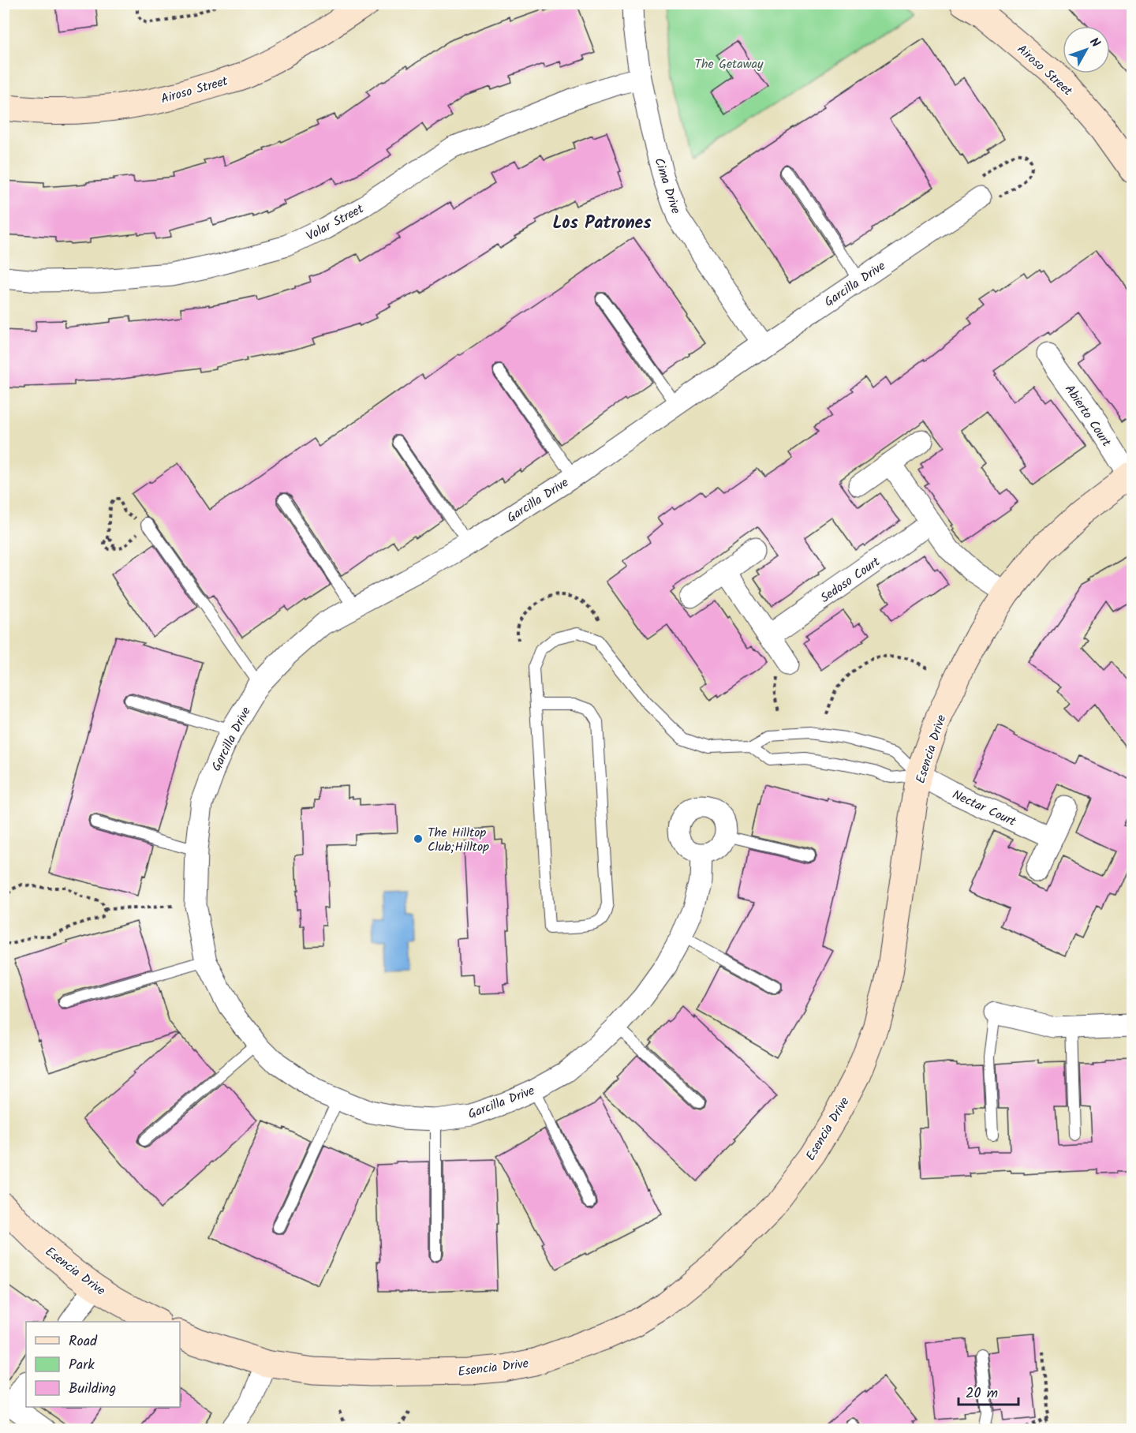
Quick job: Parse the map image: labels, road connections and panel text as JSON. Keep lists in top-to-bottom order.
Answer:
{
  "streets": {
    "street": [
      "Airoso Street",
      "Cima Drive",
      "Volar Street",
      "Garcilla Drive",
      "Abierto Court",
      "Sedoso Court",
      "Esencia Drive",
      "Nectar Court"
    ]
  },
  "crossings": [
    ["Cima Drive", "Volar Street"],
    ["Cima Drive", "Garcilla Drive"],
    ["Abierto Court", "Esencia Drive"],
    ["Esencia Drive", "Nectar Court"]
  ],
  "districts": ["Los Patrones"],
  "parks": ["The Getaway"],
  "places": ["The Hilltop Club;Hilltop"],
  "legend": ["Road", "Park", "Building"],
  "scale_bar": "20 m",
  "north": "top right"
}
